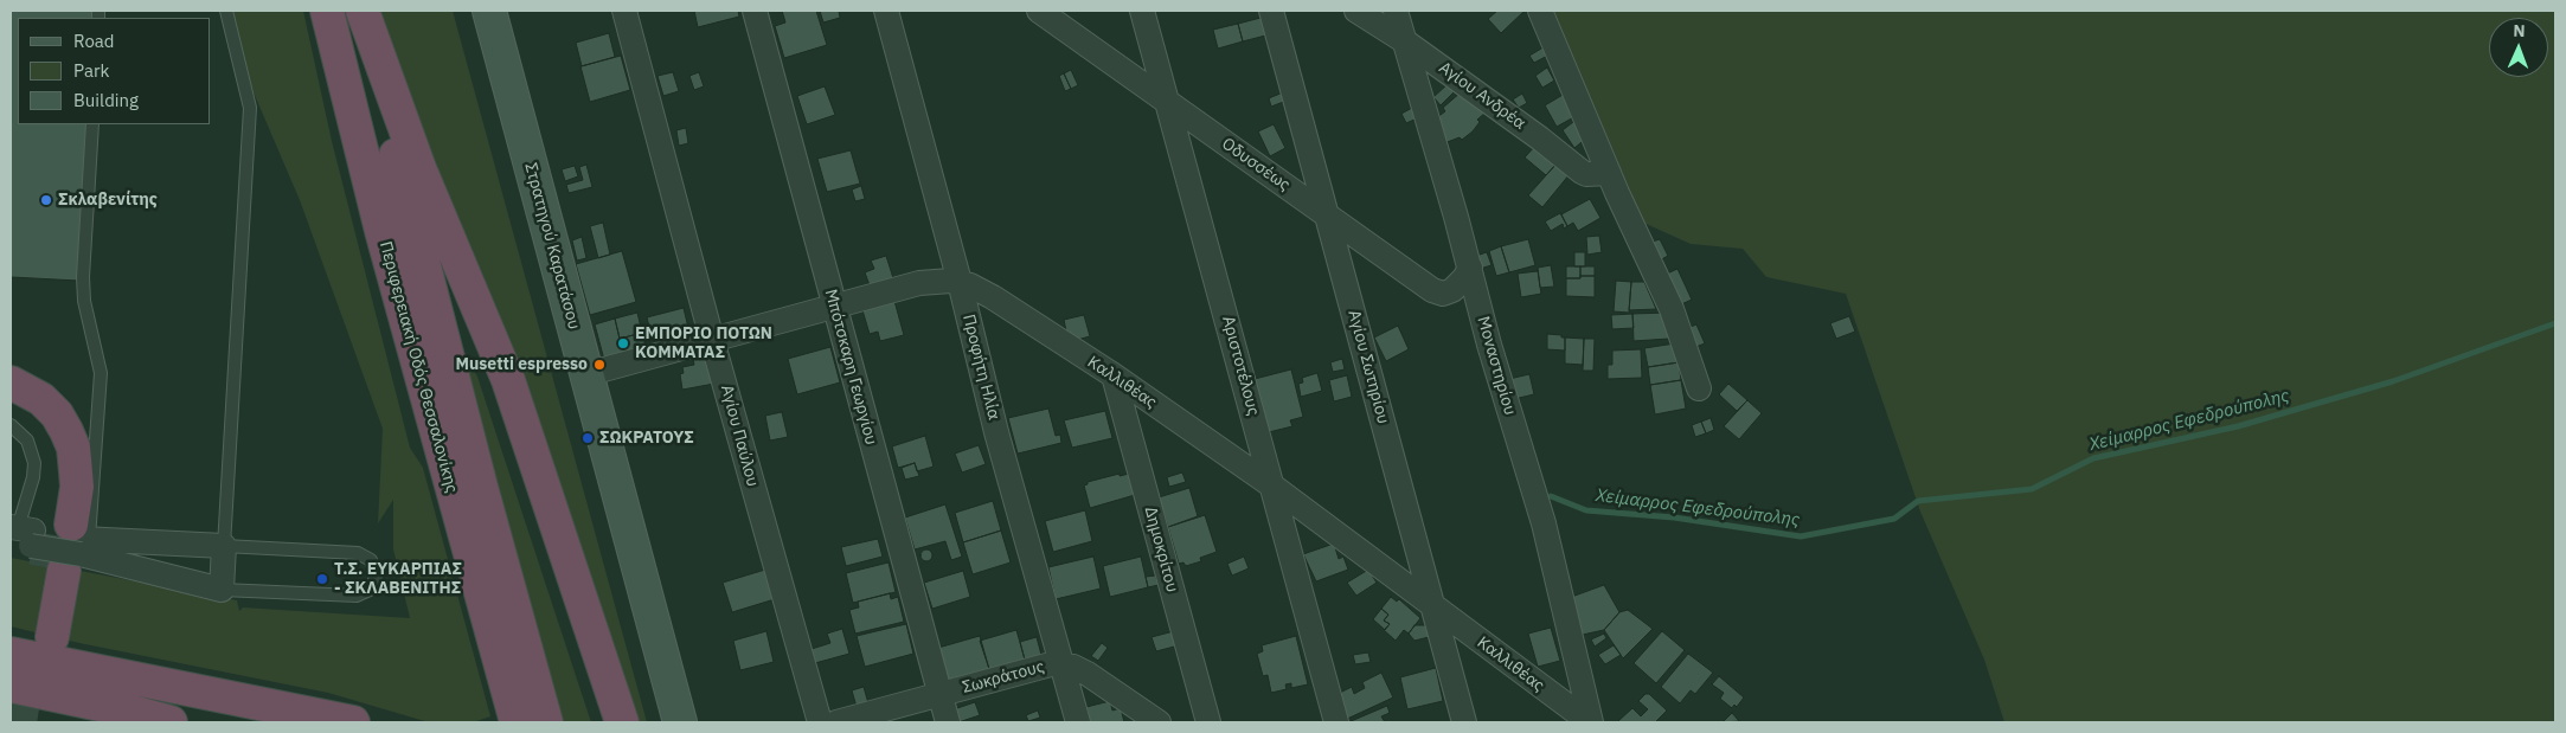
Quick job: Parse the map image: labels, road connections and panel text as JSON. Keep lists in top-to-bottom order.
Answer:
{
  "streets": {
    "highway": ["Περιφερειακή Οδός Θεσσαλονίκης"],
    "street": [
      "Αγίου Ανδρέα",
      "Οδυσσέως",
      "Στρατηγού Καρατάσου",
      "Αριστοτέλους",
      "Μοναστηρίου",
      "Μπότσκαρη Γεωργίου",
      "Προφήτη Ηλία",
      "Αγίου Σωτηρίου",
      "Καλλιθέας",
      "Αγίου Παύλου",
      "Δημοκρίτου",
      "Σωκράτους"
    ]
  },
  "crossings": [
    ["Αγίου Ανδρέα", "Μοναστηρίου"],
    ["Οδυσσέως", "Αριστοτέλους"],
    ["Οδυσσέως", "Μοναστηρίου"],
    ["Οδυσσέως", "Αγίου Σωτηρίου"],
    ["Στρατηγού Καρατάσου", "Καλλιθέας"],
    ["Αριστοτέλους", "Καλλιθέας"],
    ["Μοναστηρίου", "Καλλιθέας"],
    ["Μπότσκαρη Γεωργίου", "Καλλιθέας"],
    ["Μπότσκαρη Γεωργίου", "Σωκράτους"],
    ["Προφήτη Ηλία", "Καλλιθέας"],
    ["Προφήτη Ηλία", "Σωκράτους"],
    ["Αγίου Σωτηρίου", "Καλλιθέας"],
    ["Καλλιθέας", "Αγίου Παύλου"],
    ["Καλλιθέας", "Δημοκρίτου"]
  ],
  "water": ["Χείμαρρος Εφεδρούπολης"],
  "places": [
    "Σκλαβενίτης",
    "ΕΜΠΟΡΙΟ ΠΟΤΩΝ ΚΟΜΜΑΤΑΣ",
    "Musetti espresso",
    "ΣΩΚΡΑΤΟΥΣ",
    "Τ.Σ. ΕΥΚΑΡΠΙΑΣ - ΣΚΛΑΒΕΝΙΤΗΣ"
  ],
  "legend": ["Road", "Park", "Building"],
  "north": "top"
}
